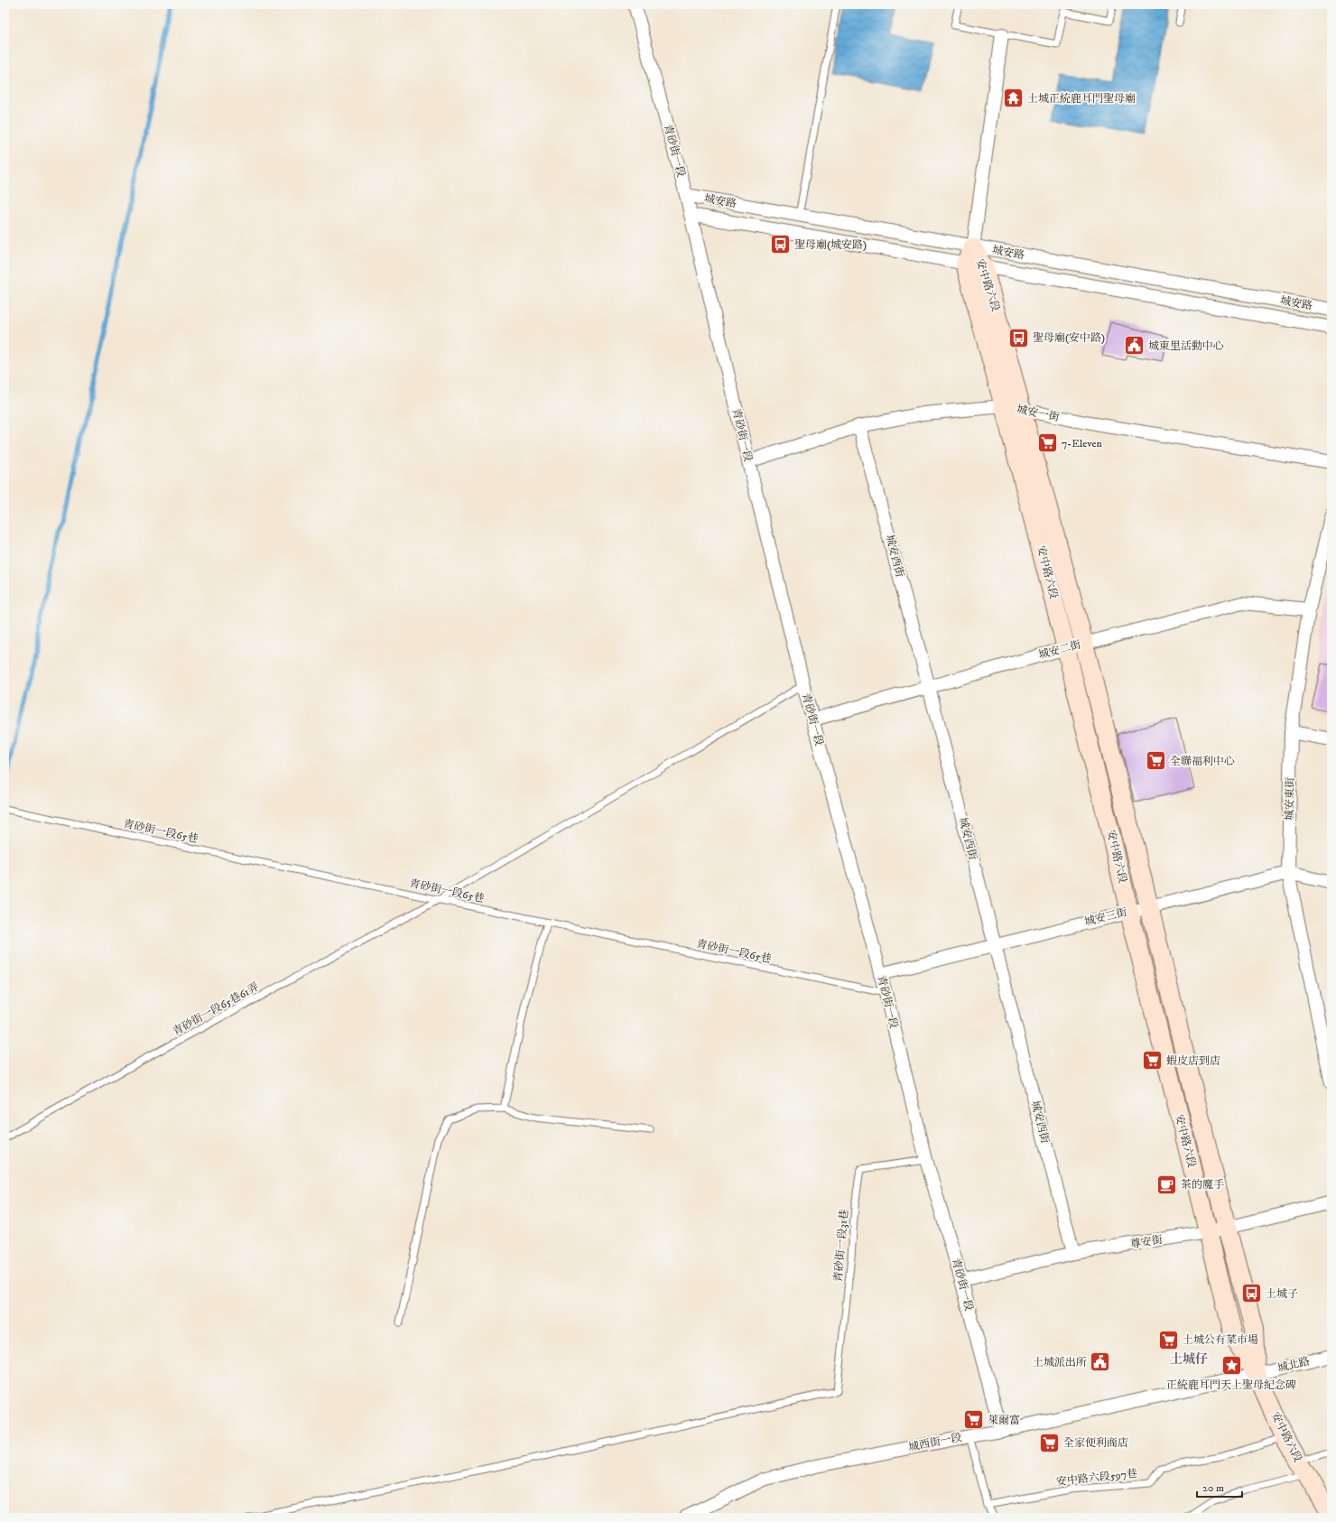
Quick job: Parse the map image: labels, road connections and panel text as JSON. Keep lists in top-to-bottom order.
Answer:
{
  "streets": {
    "street": [
      "青砂街一段",
      "城安路",
      "安中路六段",
      "城安一街",
      "城安西街",
      "城安二街",
      "城安東街",
      "城安三街",
      "尊安街",
      "城北路",
      "城西街一段"
    ],
    "lane": [
      "青砂街一段65巷",
      "青砂街一段65巷61弄",
      "青砂街一段31巷",
      "安中路六段597巷"
    ]
  },
  "crossings": [
    ["青砂街一段", "城安路"],
    ["青砂街一段", "城安一街"],
    ["青砂街一段", "城安二街"],
    ["青砂街一段", "青砂街一段65巷"],
    ["青砂街一段", "城安三街"],
    ["青砂街一段", "青砂街一段65巷61弄"],
    ["青砂街一段", "尊安街"],
    ["青砂街一段", "青砂街一段31巷"],
    ["青砂街一段", "城西街一段"],
    ["城安路", "安中路六段"],
    ["安中路六段", "城安一街"],
    ["安中路六段", "城安二街"],
    ["安中路六段", "城安三街"],
    ["安中路六段", "尊安街"],
    ["安中路六段", "城北路"],
    ["安中路六段", "城西街一段"],
    ["安中路六段", "安中路六段597巷"],
    ["城安一街", "城安西街"],
    ["城安西街", "城安二街"],
    ["城安西街", "城安三街"],
    ["城安西街", "尊安街"],
    ["城安二街", "城安東街"],
    ["城安東街", "城安三街"],
    ["青砂街一段65巷", "青砂街一段65巷61弄"],
    ["城北路", "城西街一段"]
  ],
  "districts": ["土城仔"],
  "places": {
    "temple": ["土城正統鹿耳門聖母廟"],
    "bus stop": ["聖母廟(城安路)", "聖母廟(安中路)", "土城子"],
    "public building": ["城東里活動中心", "土城派出所"],
    "supermarket": [
      "7-Eleven",
      "全聯福利中心",
      "蝦皮店到店",
      "土城公有菜市場",
      "萊爾富",
      "全家便利商店"
    ],
    "cafe": ["茶的魔手"],
    "place": ["正統鹿耳門天上聖母紀念碑"]
  },
  "scale_bar": "20 m"
}
